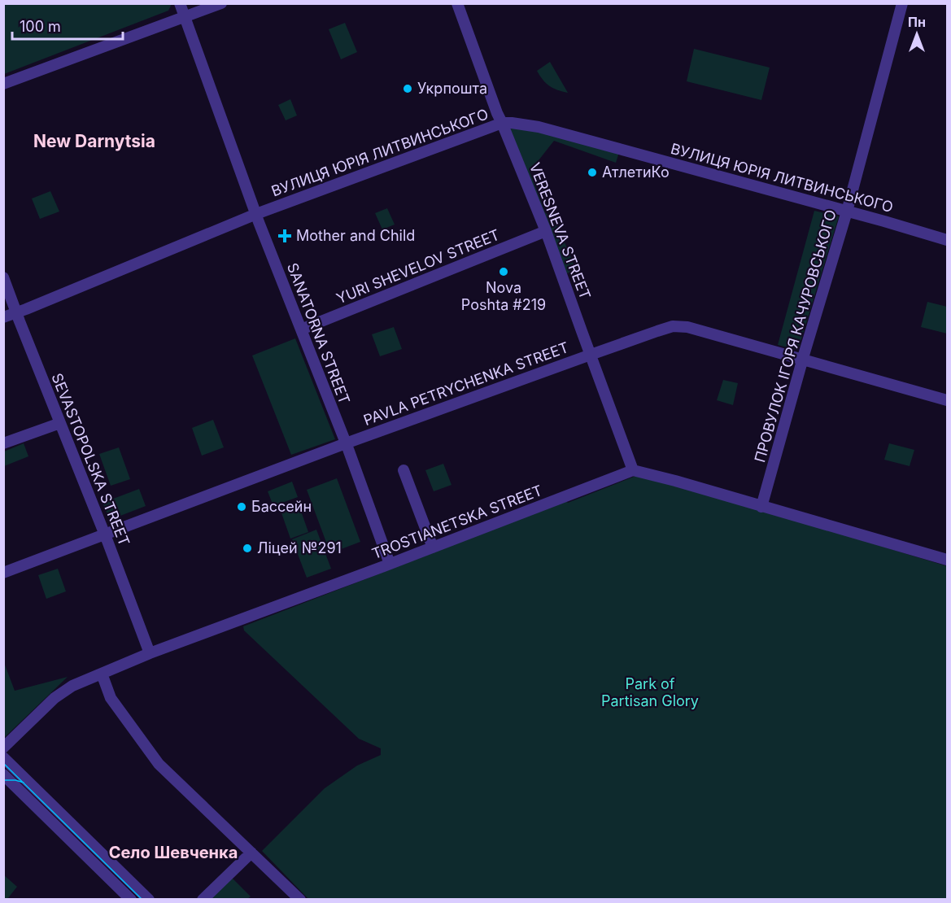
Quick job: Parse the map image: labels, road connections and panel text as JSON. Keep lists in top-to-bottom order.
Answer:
{
  "streets": {
    "street": [
      "ВУЛИЦЯ ЮРІЯ ЛИТВИНСЬКОГО",
      "VERESNEVA STREET",
      "YURI SHEVELOV STREET",
      "SANATORNA STREET",
      "ПРОВУЛОК ІГОРЯ КАЧУРОВСЬКОГО",
      "PAVLA PETRYCHENKA STREET",
      "SEVASTOPOLSKA STREET",
      "TROSTIANETSKA STREET"
    ]
  },
  "crossings": [
    ["ВУЛИЦЯ ЮРІЯ ЛИТВИНСЬКОГО", "VERESNEVA STREET"],
    ["ВУЛИЦЯ ЮРІЯ ЛИТВИНСЬКОГО", "SANATORNA STREET"],
    ["ВУЛИЦЯ ЮРІЯ ЛИТВИНСЬКОГО", "ПРОВУЛОК ІГОРЯ КАЧУРОВСЬКОГО"],
    ["ВУЛИЦЯ ЮРІЯ ЛИТВИНСЬКОГО", "SEVASTOPOLSKA STREET"],
    ["VERESNEVA STREET", "YURI SHEVELOV STREET"],
    ["VERESNEVA STREET", "PAVLA PETRYCHENKA STREET"],
    ["VERESNEVA STREET", "TROSTIANETSKA STREET"],
    ["YURI SHEVELOV STREET", "SANATORNA STREET"],
    ["SANATORNA STREET", "PAVLA PETRYCHENKA STREET"],
    ["SANATORNA STREET", "TROSTIANETSKA STREET"],
    ["ПРОВУЛОК ІГОРЯ КАЧУРОВСЬКОГО", "PAVLA PETRYCHENKA STREET"],
    ["PAVLA PETRYCHENKA STREET", "SEVASTOPOLSKA STREET"],
    ["SEVASTOPOLSKA STREET", "TROSTIANETSKA STREET"]
  ],
  "districts": ["New Darnytsia", "Село Шевченка"],
  "parks": ["Park of Partisan Glory"],
  "places": {
    "other": [
      "Укрпошта",
      "АтлетиКо",
      "Nova Poshta #219",
      "Бассейн",
      "Ліцей №291"
    ],
    "health": ["Mother and Child"]
  },
  "scale_bar": "100 m",
  "north": "top"
}
